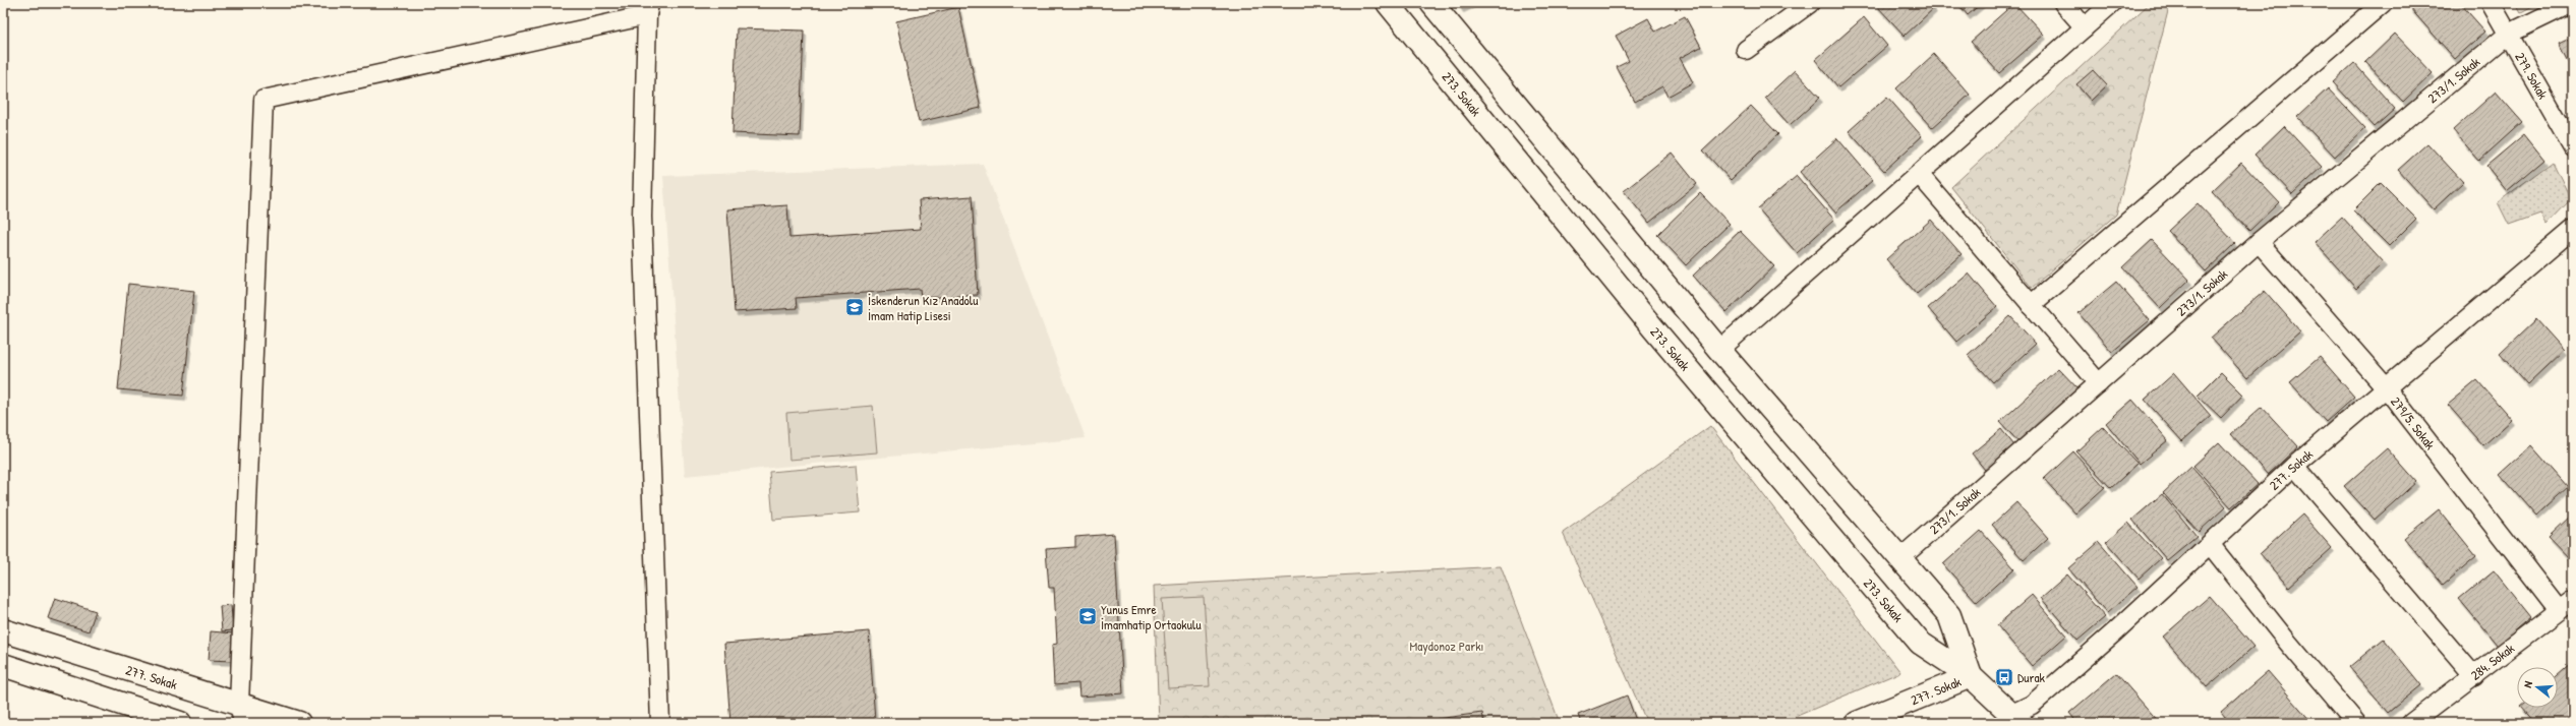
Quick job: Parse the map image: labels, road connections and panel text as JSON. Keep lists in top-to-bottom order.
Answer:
{
  "streets": {
    "street": [
      "279. Sokak",
      "273/1. Sokak",
      "273. Sokak",
      "279/5. Sokak",
      "277. Sokak",
      "284. Sokak"
    ]
  },
  "crossings": [
    ["279. Sokak", "273/1. Sokak"],
    ["273/1. Sokak", "273. Sokak"],
    ["273/1. Sokak", "279/5. Sokak"],
    ["273. Sokak", "277. Sokak"],
    ["279/5. Sokak", "277. Sokak"],
    ["279/5. Sokak", "284. Sokak"]
  ],
  "parks": ["Maydonoz Parkı"],
  "places": {
    "school or university": ["İskenderun Kız Anadolu İmam Hatip Lisesi", "Yunus Emre İmamhatip Ortaokulu"],
    "bus stop": ["Durak"]
  },
  "north": "left"
}
